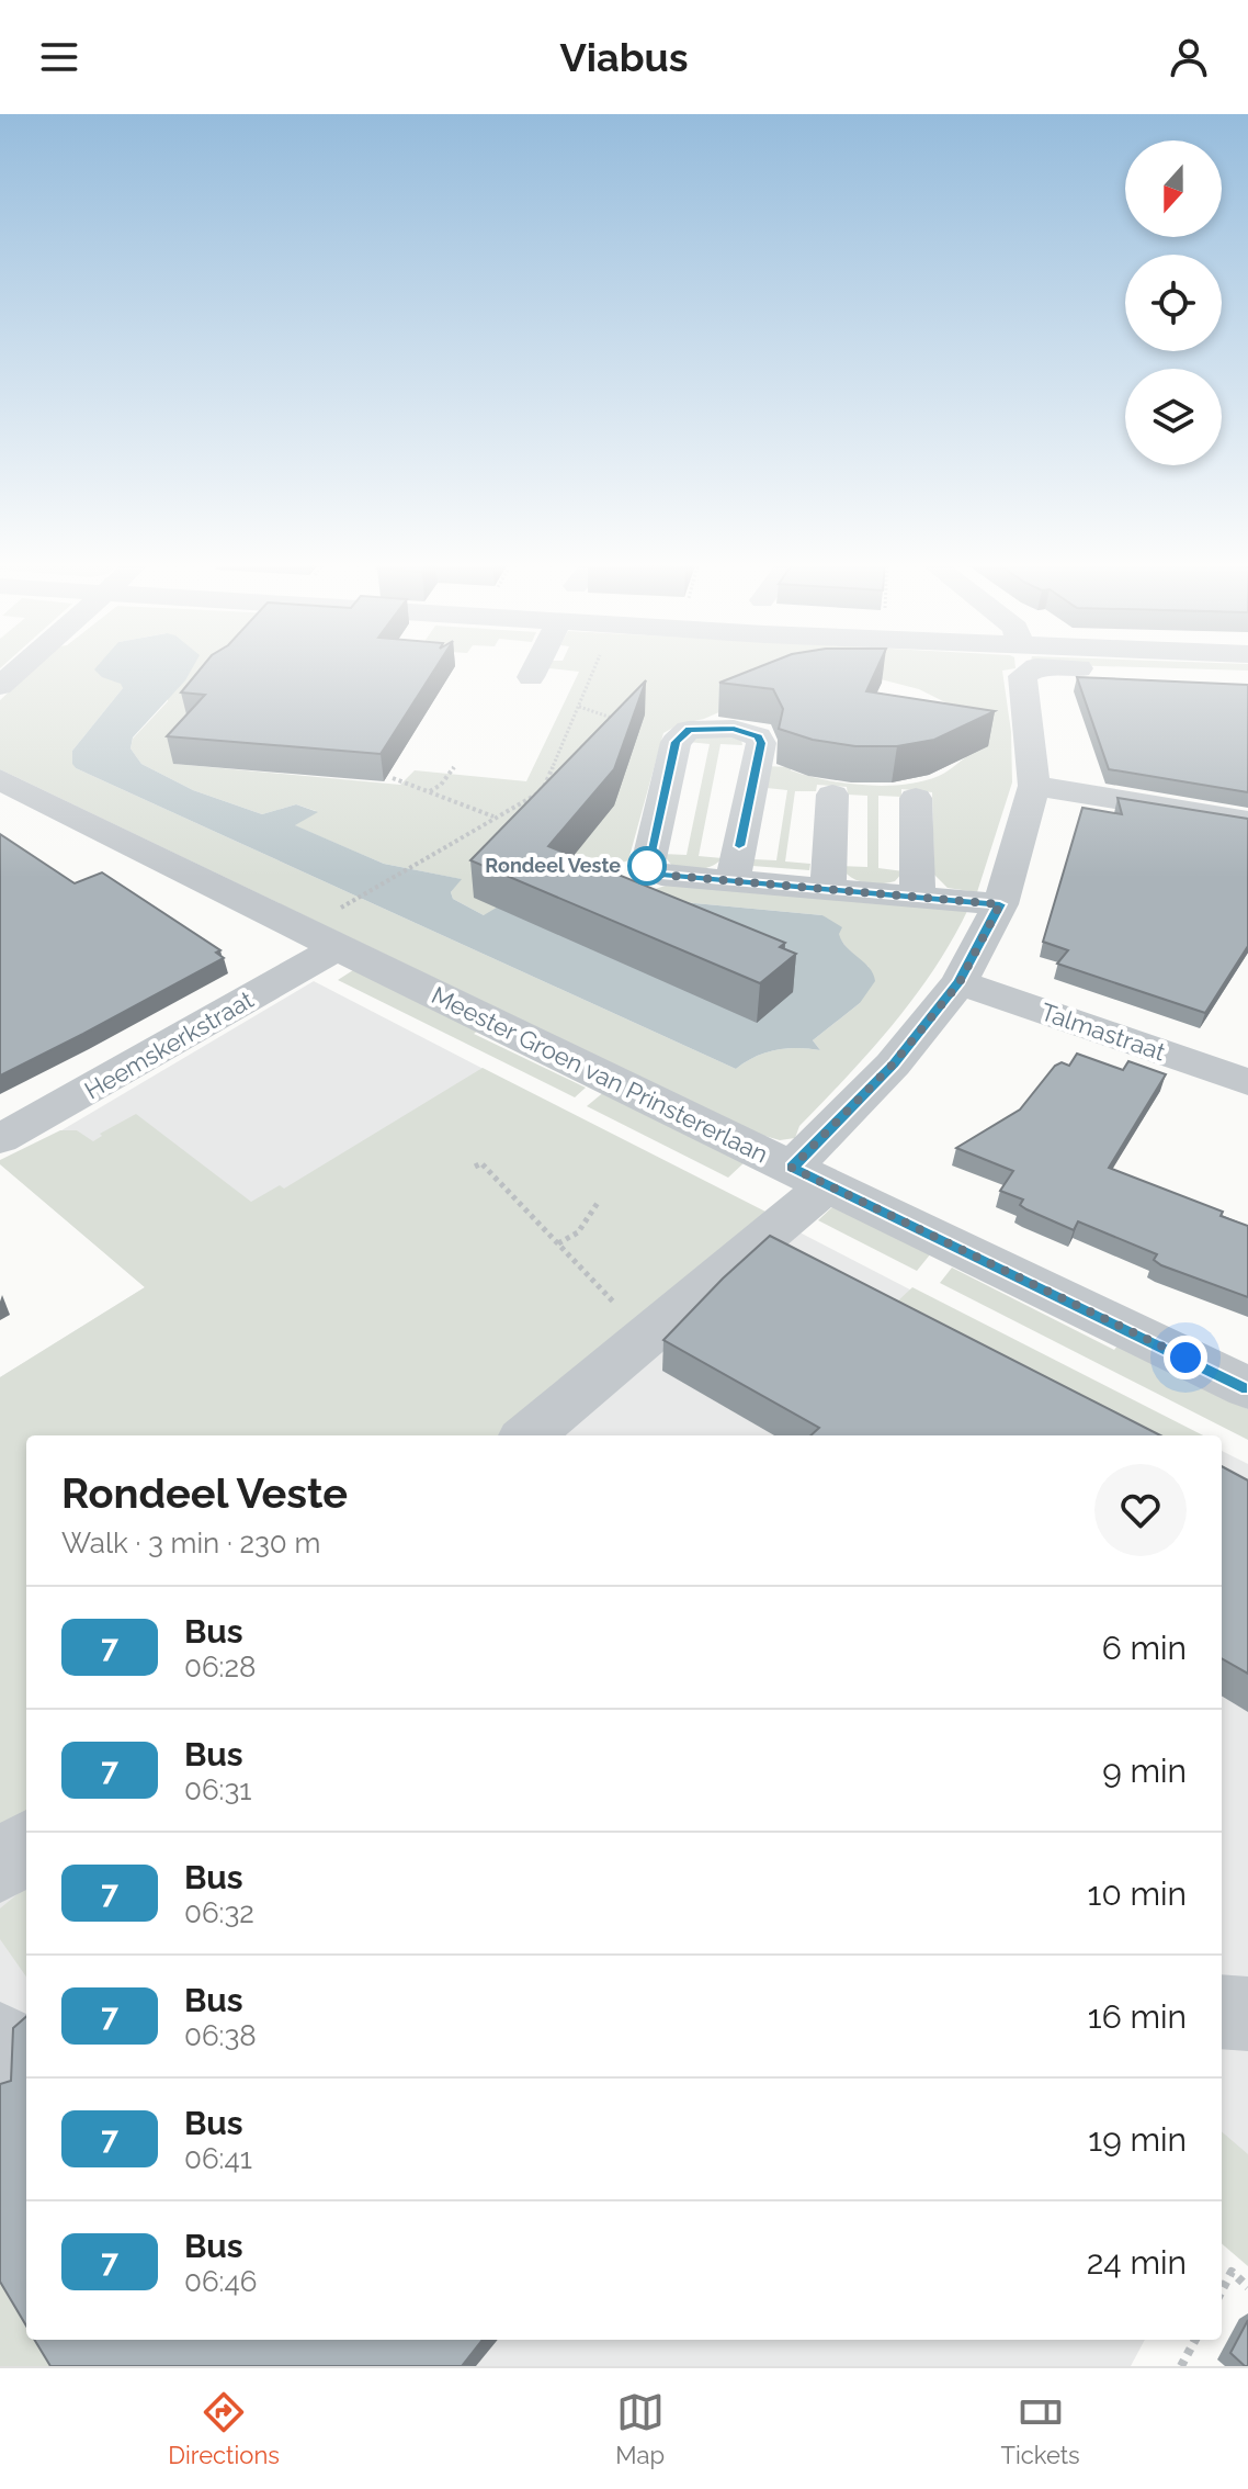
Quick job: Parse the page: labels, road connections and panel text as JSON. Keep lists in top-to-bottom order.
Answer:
{
  "streets": {
    "street": ["Talmastraat", "Heemskerkstraat", "Meester Groen van Prinstererlaan"]
  },
  "crossings": [
    ["Heemskerkstraat", "Meester Groen van Prinstererlaan"]
  ],
  "places": ["Rondeel Veste"],
  "lines": ["bus line 7"],
  "north": "bottom",
  "page": {
    "header": "Viabus",
    "heading": ["Rondeel Veste", "Walk · 3 min · 230 m"],
    "list": [
      {
        "mark": "7",
        "name": "Bus",
        "note": "06:28",
        "value": "6 min"
      },
      {
        "mark": "7",
        "name": "Bus",
        "note": "06:31",
        "value": "9 min"
      },
      {
        "mark": "7",
        "name": "Bus",
        "note": "06:32",
        "value": "10 min"
      },
      {
        "mark": "7",
        "name": "Bus",
        "note": "06:38",
        "value": "16 min"
      },
      {
        "mark": "7",
        "name": "Bus",
        "note": "06:41",
        "value": "19 min"
      },
      {
        "mark": "7",
        "name": "Bus",
        "note": "06:46",
        "value": "24 min"
      }
    ],
    "tabs": ["Directions", "Map", "Tickets"]
  }
}
